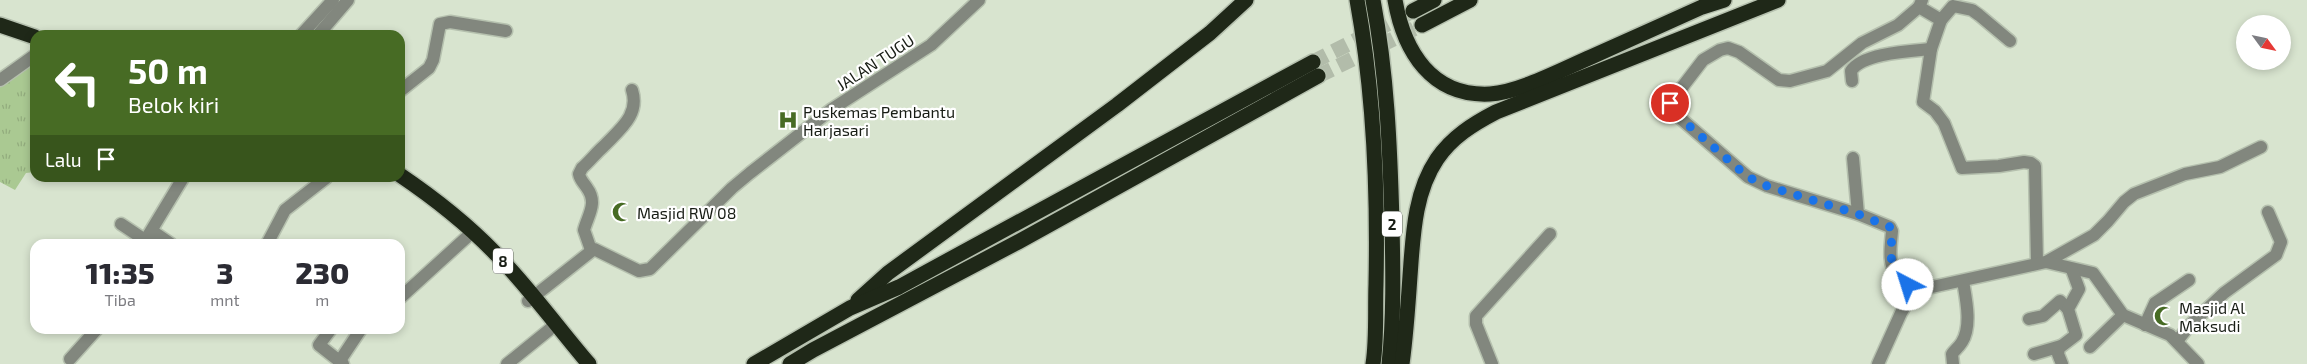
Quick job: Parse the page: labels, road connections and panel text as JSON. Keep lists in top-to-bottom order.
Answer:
{
  "streets": {
    "highway": ["2", "8"],
    "street": ["JALAN TUGU"]
  },
  "places": {
    "hospital": ["Puskemas Pembantu Harjasari"],
    "mosque": ["Masjid RW 08", "Masjid Al Maksudi"]
  },
  "north": "bottom right",
  "page": {
    "turn": ["50 m", "Belok kiri"],
    "then": "Lalu",
    "eta": [
      "11:35",
      "Tiba",
      "3",
      "mnt",
      "230",
      "m"
    ]
  }
}
